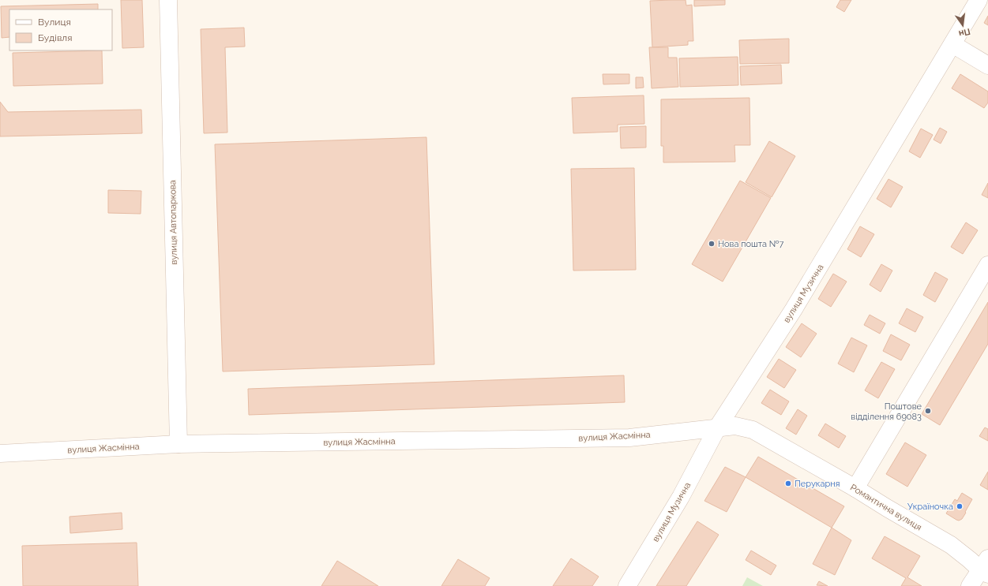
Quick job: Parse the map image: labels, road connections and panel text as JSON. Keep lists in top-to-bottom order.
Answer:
{
  "streets": {
    "street": [
      "вулиця Автопаркова",
      "вулиця Музична",
      "вулиця Жасмінна",
      "Романтична вулиця"
    ]
  },
  "crossings": [
    ["вулиця Автопаркова", "вулиця Жасмінна"],
    ["вулиця Музична", "вулиця Жасмінна"],
    ["вулиця Музична", "Романтична вулиця"],
    ["вулиця Жасмінна", "Романтична вулиця"]
  ],
  "places": [
    "Нова пошта №7",
    "Поштове відділення 69083",
    "Перукарня",
    "Україночка"
  ],
  "legend": ["Вулиця", "Будівля"],
  "north": "bottom"
}
